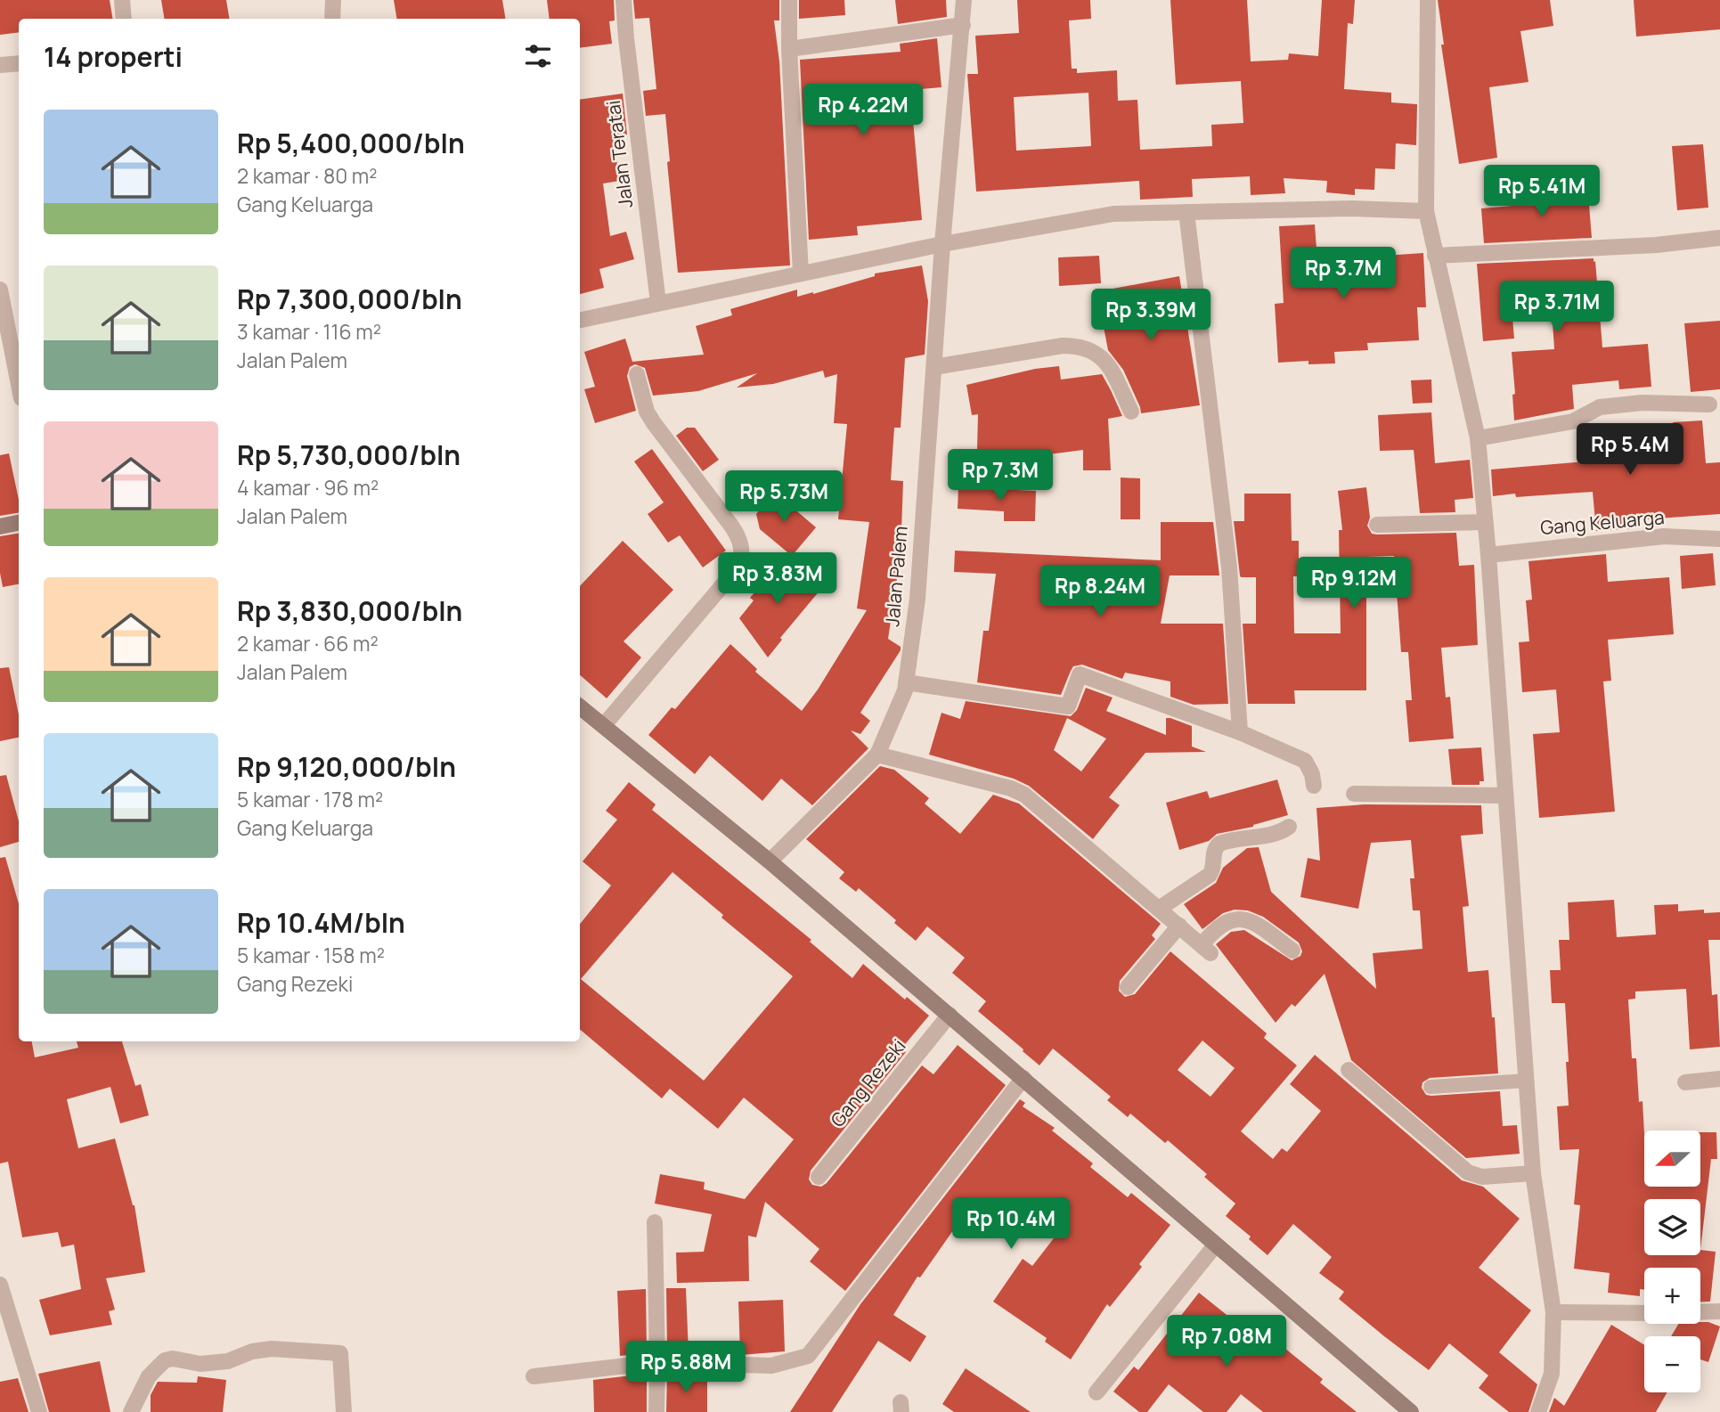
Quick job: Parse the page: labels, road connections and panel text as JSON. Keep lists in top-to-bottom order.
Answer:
{
  "streets": {
    "street": [
      "Jalan Teratai",
      "Gang Keluarga",
      "Jalan Palem",
      "Gang Rezeki"
    ]
  },
  "north": "left",
  "page": {
    "heading": "14 properti",
    "price": [
      "Rp 4.22M",
      "Rp 5.41M",
      "Rp 3.7M",
      "Rp 3.71M",
      "Rp 3.39M",
      "Rp 5.4M",
      "Rp 7.3M",
      "Rp 5.73M",
      "Rp 3.83M",
      "Rp 9.12M",
      "Rp 8.24M",
      "Rp 10.4M",
      "Rp 7.08M",
      "Rp 5.88M"
    ],
    "list": [
      {
        "name": "Rp 5,400,000/bln",
        "note": "2 kamar · 80 m² · Gang Keluarga"
      },
      {
        "name": "Rp 7,300,000/bln",
        "note": "3 kamar · 116 m² · Jalan Palem"
      },
      {
        "name": "Rp 5,730,000/bln",
        "note": "4 kamar · 96 m² · Jalan Palem"
      },
      {
        "name": "Rp 3,830,000/bln",
        "note": "2 kamar · 66 m² · Jalan Palem"
      },
      {
        "name": "Rp 9,120,000/bln",
        "note": "5 kamar · 178 m² · Gang Keluarga"
      },
      {
        "name": "Rp 10.4M/bln",
        "note": "5 kamar · 158 m² · Gang Rezeki"
      }
    ],
    "map_buttons": ["+", "−"]
  }
}
